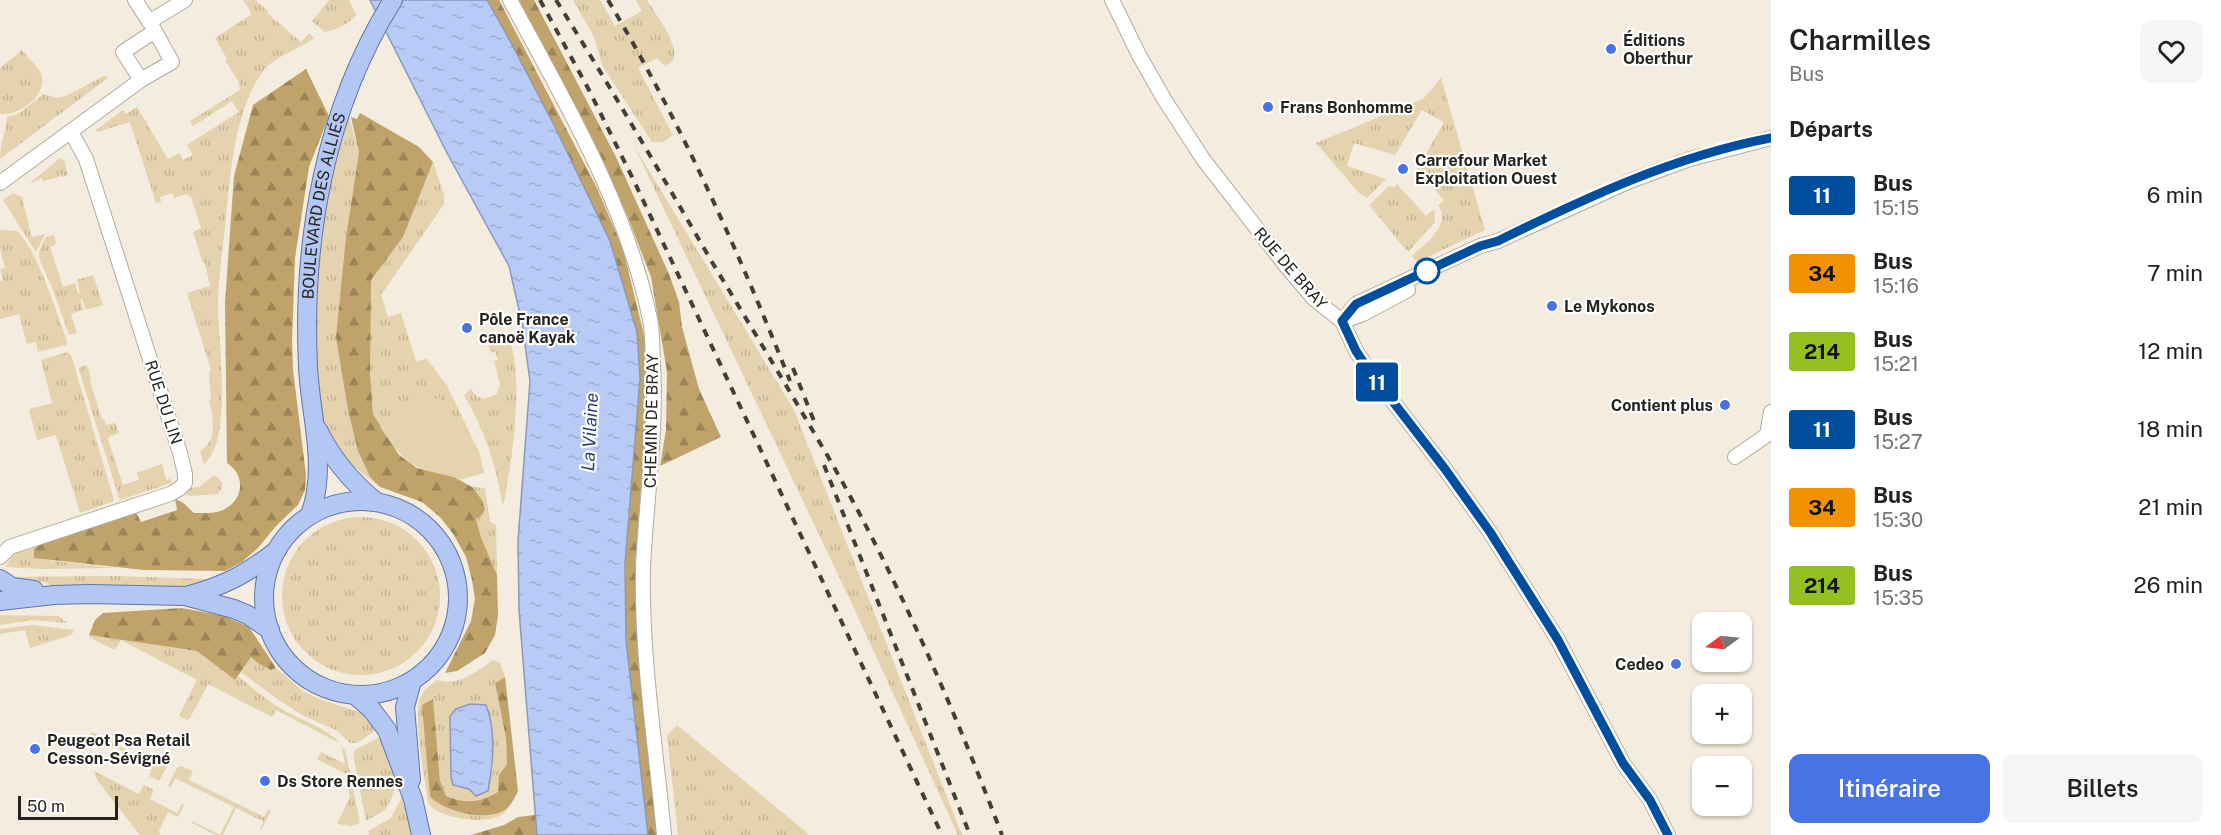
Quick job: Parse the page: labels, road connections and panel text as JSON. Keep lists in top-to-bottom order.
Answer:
{
  "streets": {
    "main road": ["BOULEVARD DES ALLIÉS"],
    "street": ["RUE DE BRAY", "RUE DU LIN", "CHEMIN DE BRAY"]
  },
  "water": ["La Vilaine"],
  "places": [
    "Éditions Oberthur",
    "Frans Bonhomme",
    "Carrefour Market Exploitation Ouest",
    "Le Mykonos",
    "Pôle France canoë Kayak",
    "Contient plus",
    "Cedeo",
    "Peugeot Psa Retail Cesson-Sévigné",
    "Ds Store Rennes"
  ],
  "lines": ["bus line 11"],
  "scale_bar": "50 m",
  "north": "left",
  "page": {
    "on_map": "11",
    "heading": [
      ["Charmilles", "Bus"],
      "Départs"
    ],
    "list": [
      {
        "mark": "11",
        "name": "Bus",
        "note": "15:15",
        "value": "6 min"
      },
      {
        "mark": "34",
        "name": "Bus",
        "note": "15:16",
        "value": "7 min"
      },
      {
        "mark": "214",
        "name": "Bus",
        "note": "15:21",
        "value": "12 min"
      },
      {
        "mark": "11",
        "name": "Bus",
        "note": "15:27",
        "value": "18 min"
      },
      {
        "mark": "34",
        "name": "Bus",
        "note": "15:30",
        "value": "21 min"
      },
      {
        "mark": "214",
        "name": "Bus",
        "note": "15:35",
        "value": "26 min"
      }
    ],
    "map_buttons": ["+", "−"],
    "buttons": ["Itinéraire", "Billets"],
    "scale": "50 m"
  }
}
